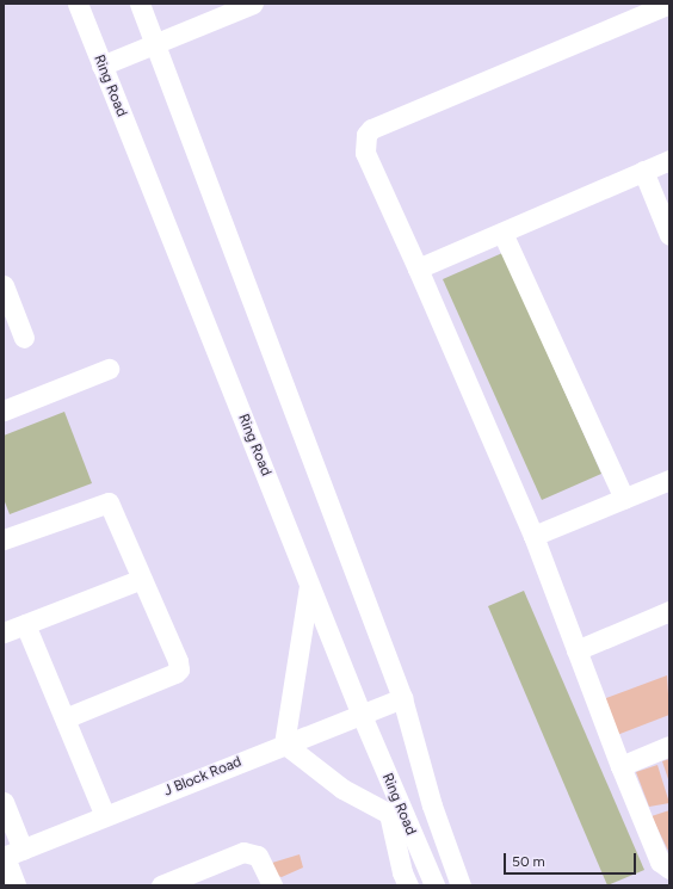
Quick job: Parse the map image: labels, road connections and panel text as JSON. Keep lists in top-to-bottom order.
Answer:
{
  "streets": {
    "street": ["Ring Road", "J Block Road"]
  },
  "crossings": [
    ["Ring Road", "J Block Road"]
  ],
  "scale_bar": "50 m"
}
